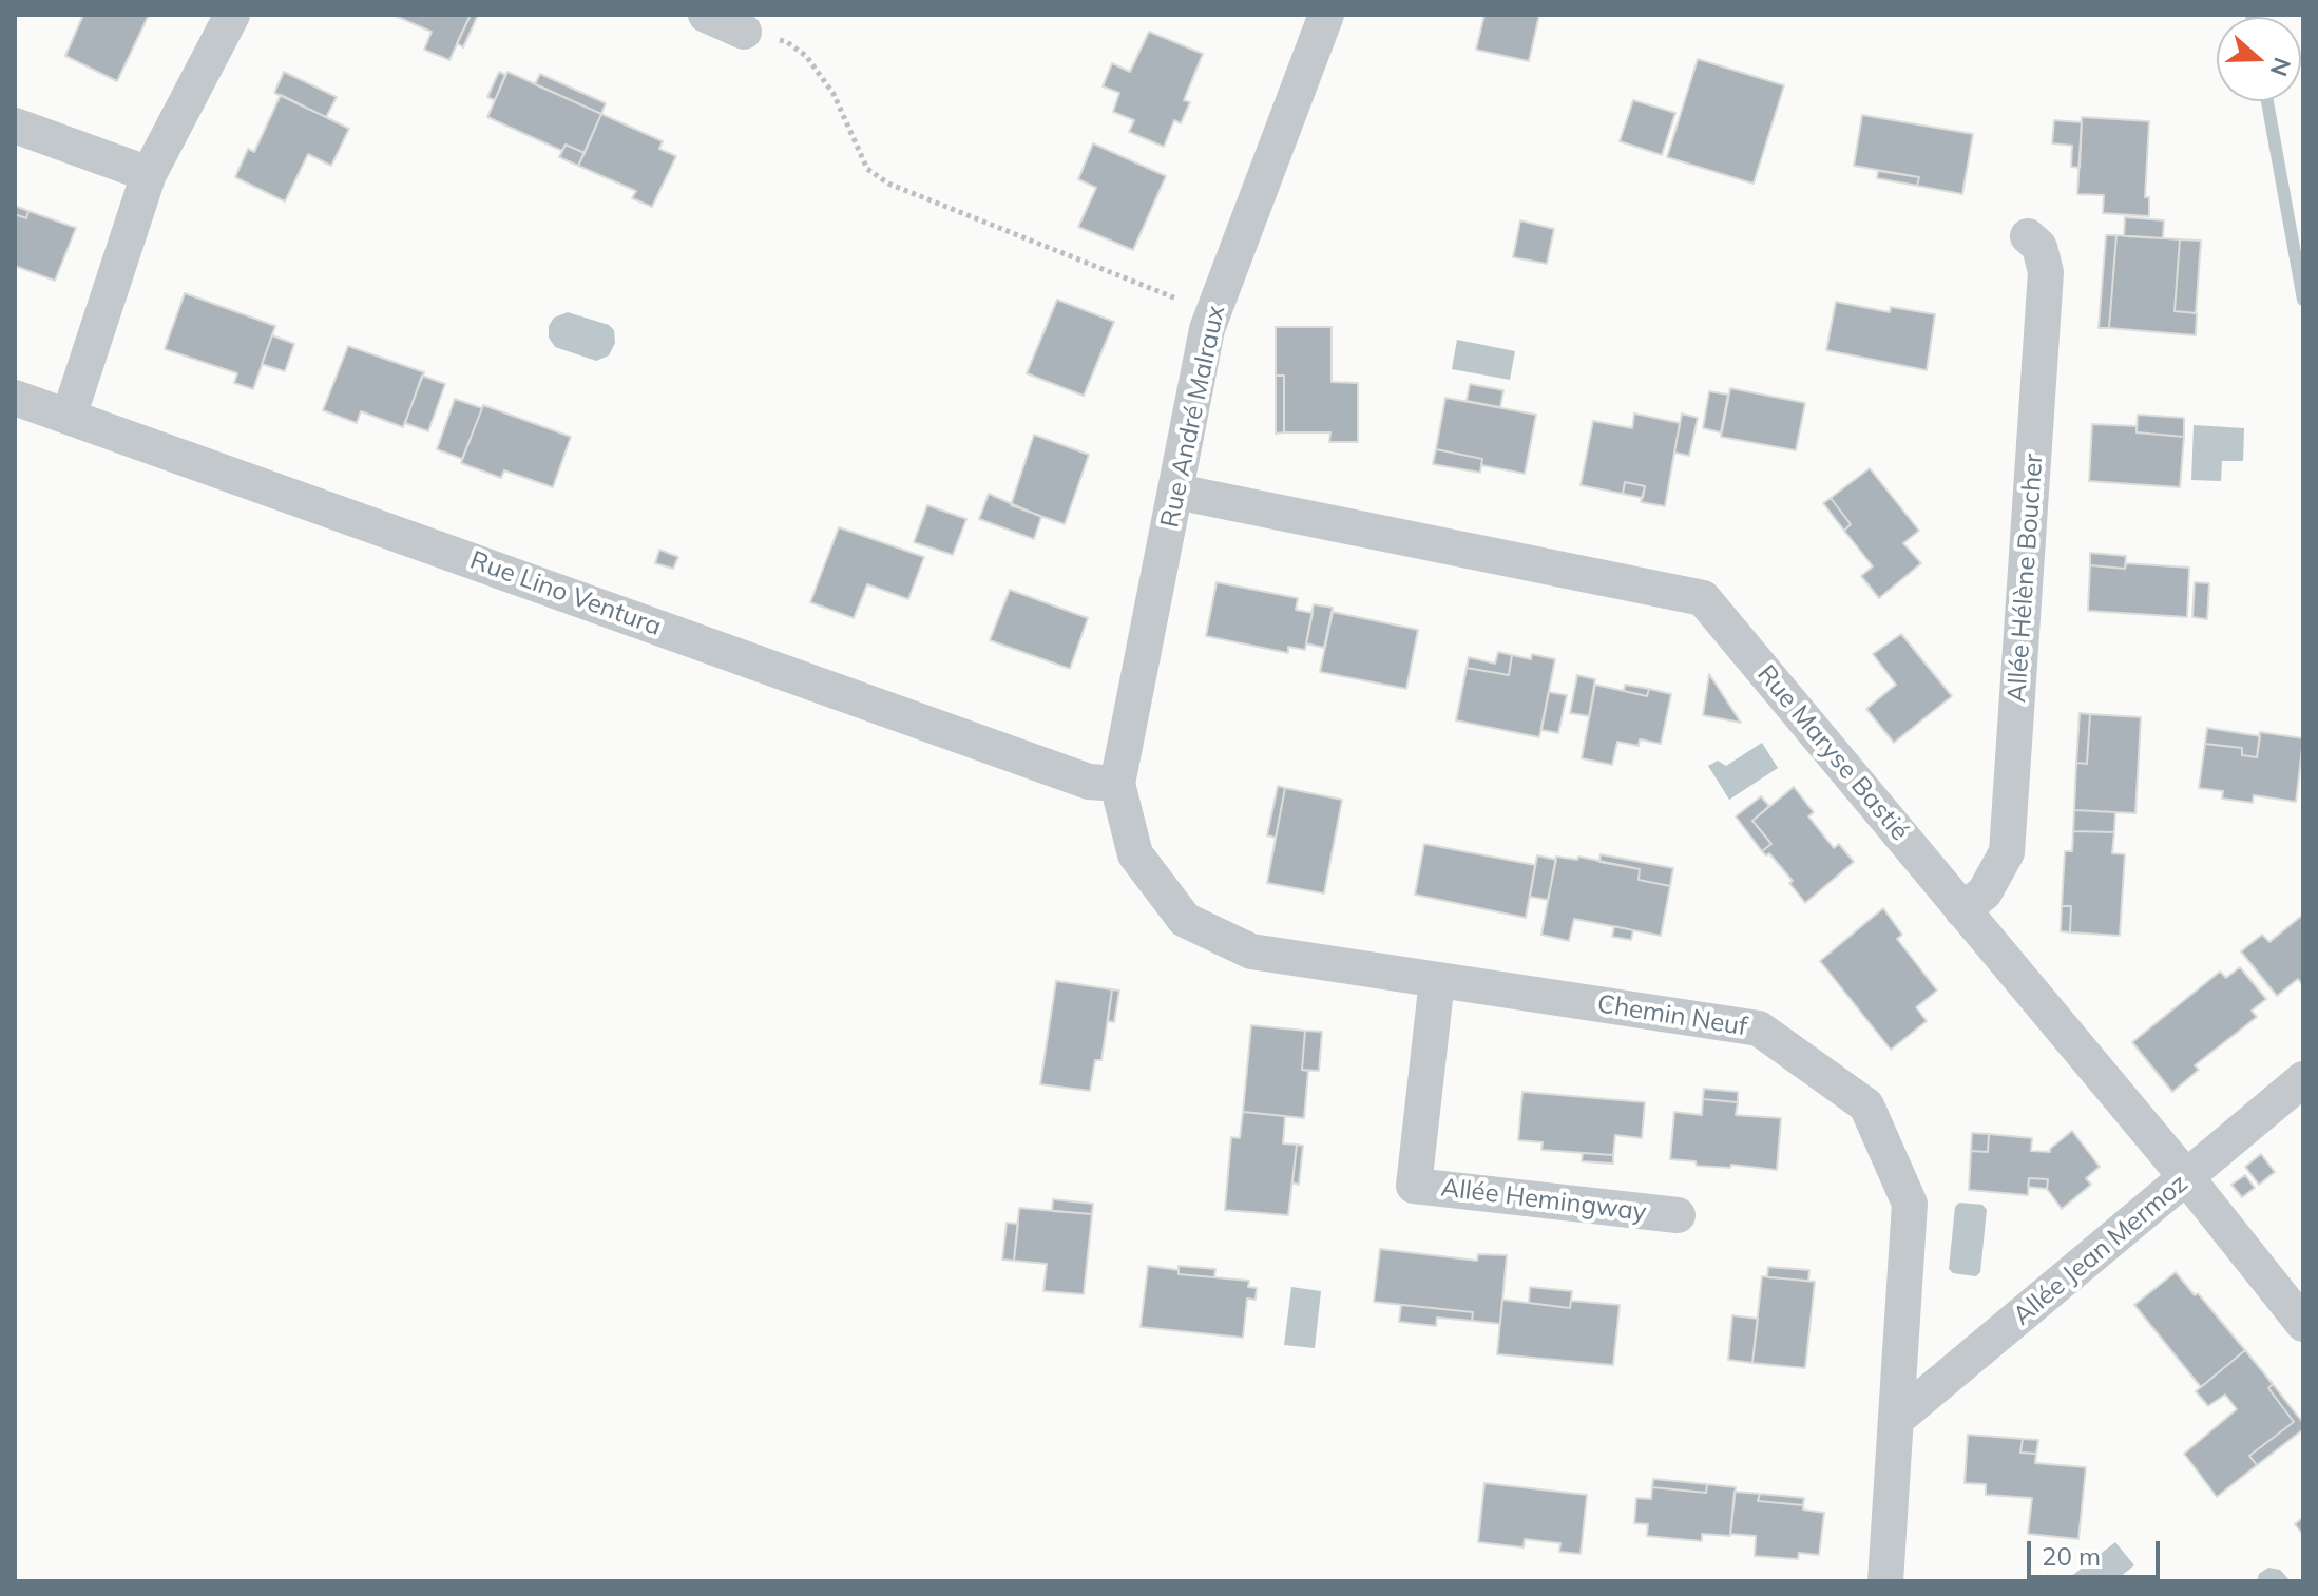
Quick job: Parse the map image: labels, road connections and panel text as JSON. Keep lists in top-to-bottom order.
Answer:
{
  "streets": {
    "street": [
      "Rue André Malraux",
      "Allée Hélène Boucher",
      "Rue Lino Ventura",
      "Rue Maryse Bastié",
      "Chemin Neuf",
      "Allée Hemingway",
      "Allée Jean Mermoz"
    ]
  },
  "crossings": [
    ["Rue André Malraux", "Rue Lino Ventura"],
    ["Rue André Malraux", "Rue Maryse Bastié"],
    ["Rue André Malraux", "Chemin Neuf"],
    ["Allée Hélène Boucher", "Rue Maryse Bastié"],
    ["Rue Lino Ventura", "Chemin Neuf"],
    ["Rue Maryse Bastié", "Allée Jean Mermoz"],
    ["Chemin Neuf", "Allée Hemingway"],
    ["Chemin Neuf", "Allée Jean Mermoz"]
  ],
  "scale_bar": "20 m",
  "north": "right"
}
